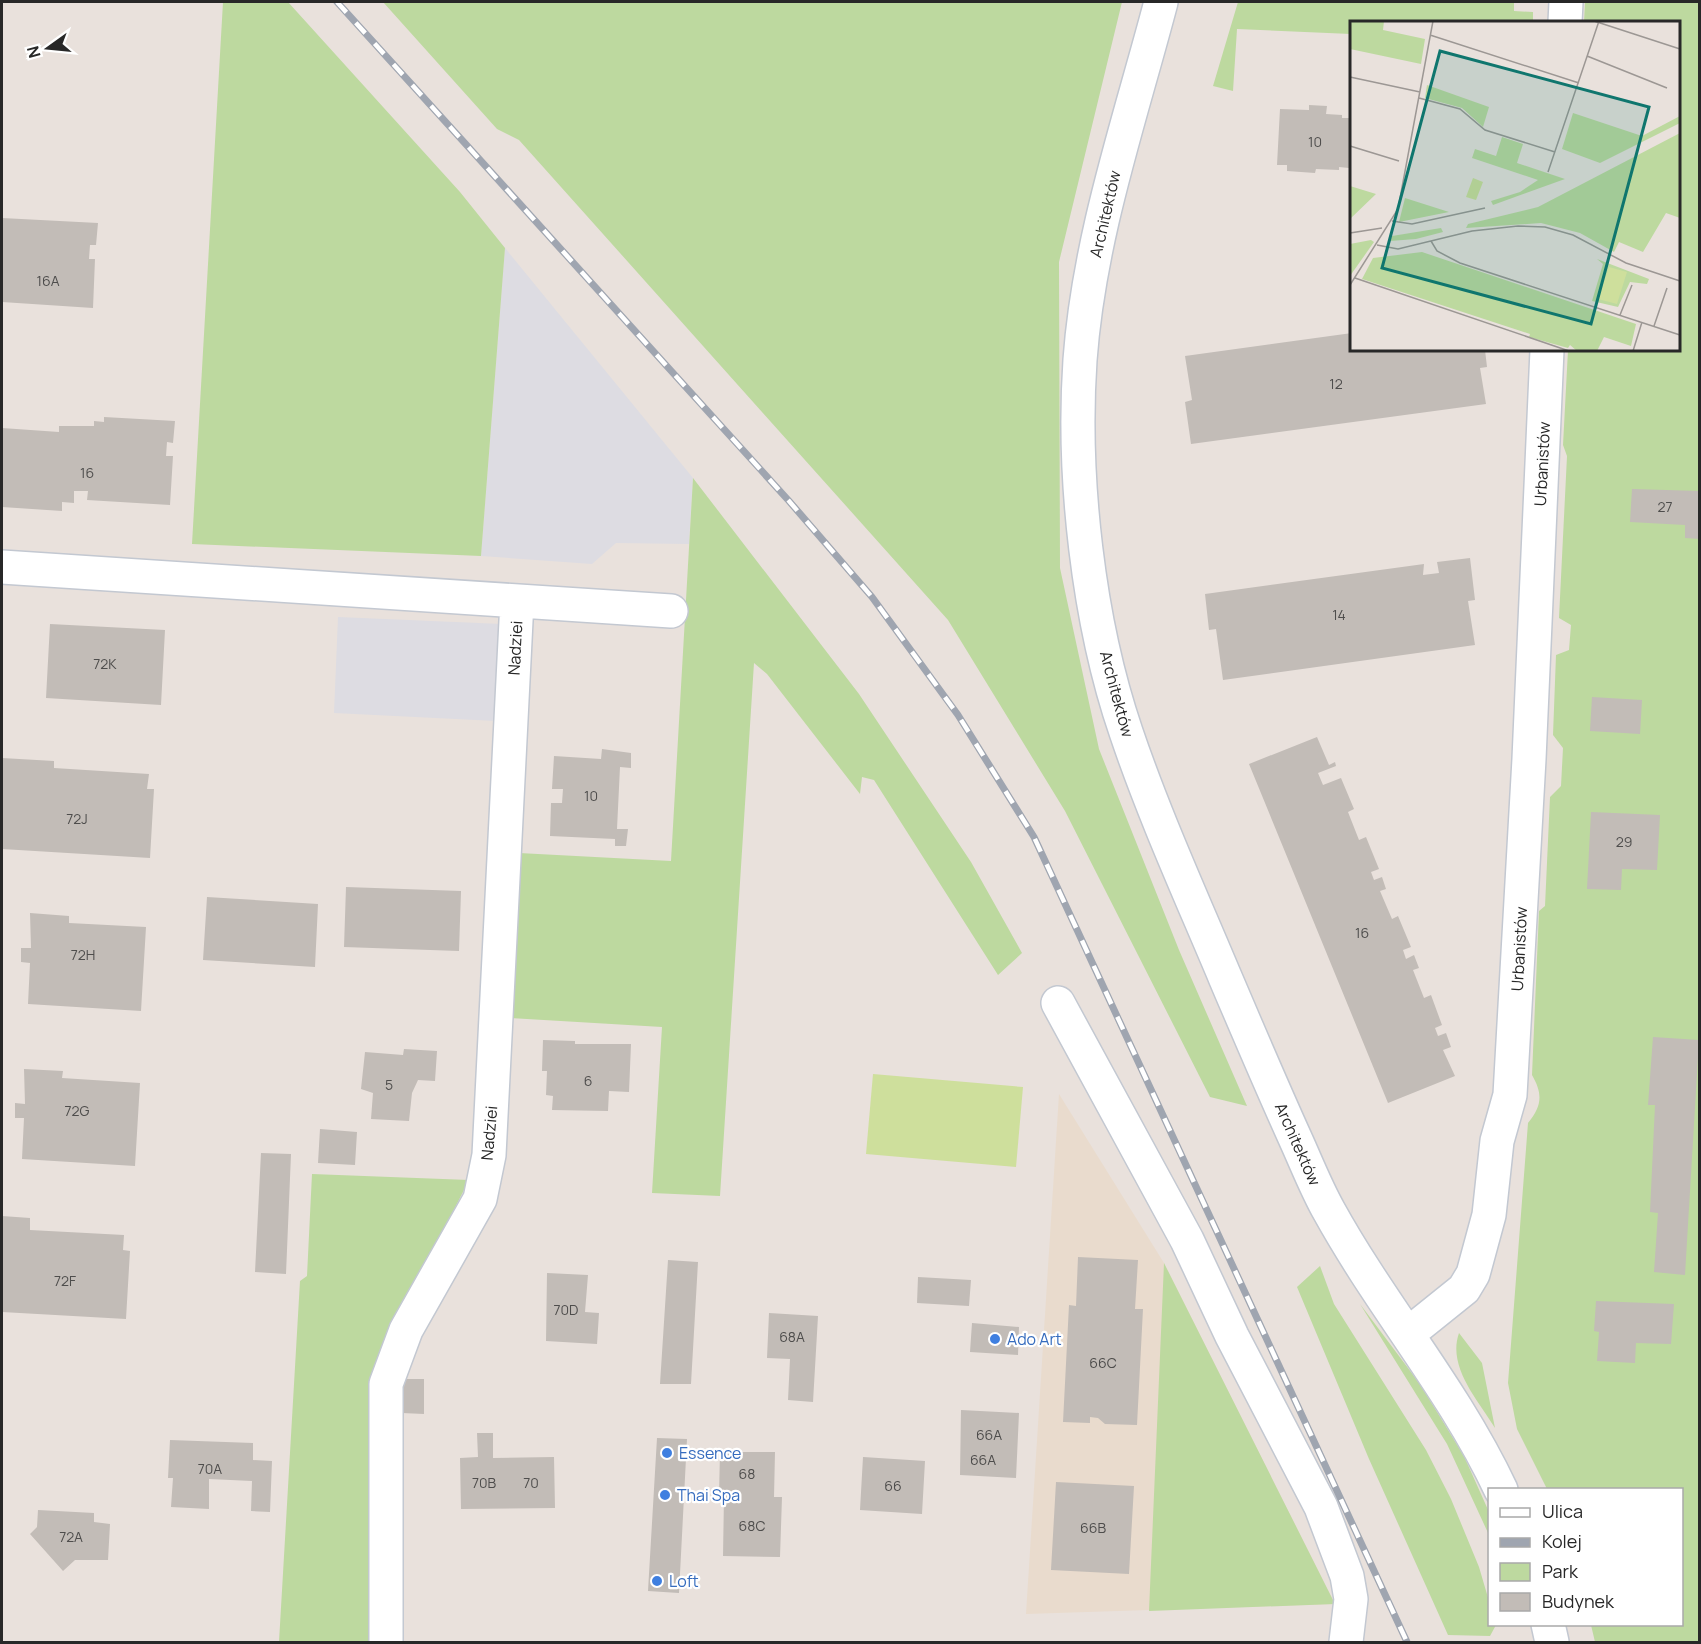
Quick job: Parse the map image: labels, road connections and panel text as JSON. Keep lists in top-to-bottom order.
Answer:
{
  "streets": {
    "street": ["Architektów", "Urbanistów", "Nadziei"]
  },
  "crossings": [
    ["Architektów", "Urbanistów"]
  ],
  "places": [
    "Ado Art",
    "Essence",
    "Thai Spa",
    "Loft"
  ],
  "house_numbers": [
    "10",
    "16A",
    "12",
    "16",
    "27",
    "14",
    "72K",
    "10",
    "72J",
    "29",
    "16",
    "72H",
    "6",
    "5",
    "72G",
    "72F",
    "70D",
    "68A",
    "66C",
    "66A",
    "66A",
    "70A",
    "68",
    "70B",
    "70",
    "66",
    "68C",
    "66B",
    "72A"
  ],
  "legend": [
    "Ulica",
    "Kolej",
    "Park",
    "Budynek"
  ],
  "north": "left"
}
